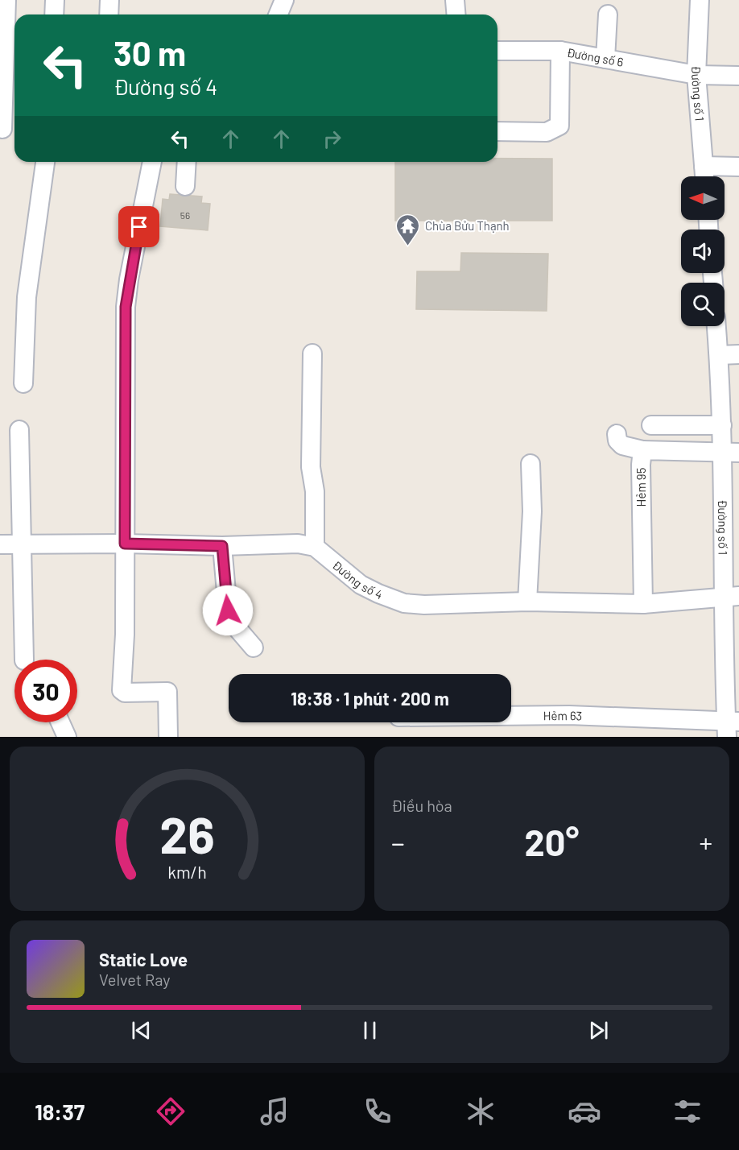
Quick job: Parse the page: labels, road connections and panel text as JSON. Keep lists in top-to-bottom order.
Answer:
{
  "streets": {
    "street": [
      "Đường số 6",
      "Đường số 1",
      "Hẻm 95",
      "Đường số 4",
      "Hẻm 63"
    ]
  },
  "crossings": [
    ["Đường số 6", "Đường số 1"],
    ["Đường số 1", "Hẻm 95"],
    ["Đường số 1", "Đường số 4"],
    ["Đường số 1", "Hẻm 63"],
    ["Hẻm 95", "Đường số 4"]
  ],
  "places": {
    "temple": ["Chùa Bửu Thạnh"]
  },
  "house_numbers": ["56"],
  "north": "left",
  "page": {
    "turn": ["30 m", "Đường số 4"],
    "limit": "30",
    "trip": "18:38 · 1 phút · 200 m",
    "tile": "Điều hòa",
    "heat": ["−", "20°", "+"],
    "song": ["Static Love", "Velvet Ray"],
    "tabs": "18:37",
    "gauge": ["26", "km/h"]
  }
}
